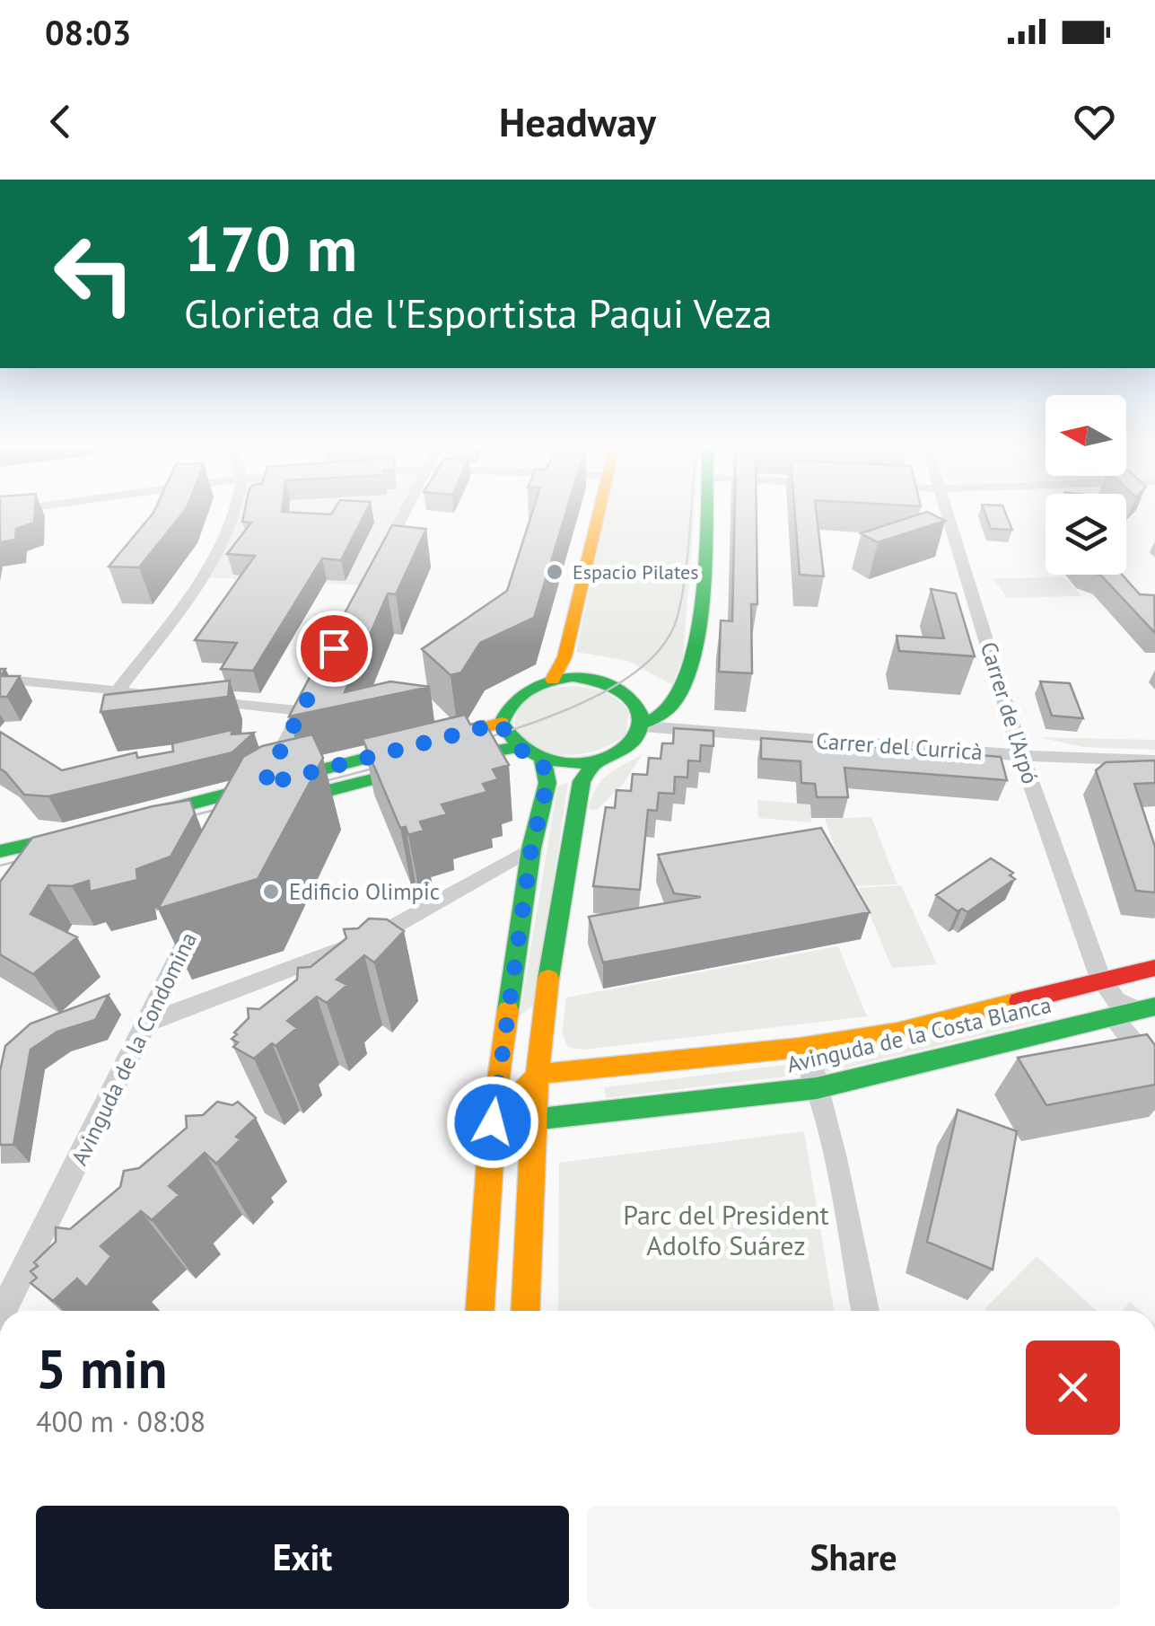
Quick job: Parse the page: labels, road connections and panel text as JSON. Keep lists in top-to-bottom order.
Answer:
{
  "streets": {
    "main road": ["Avinguda de la Costa Blanca"],
    "street": ["Carrer de l'Arpó", "Carrer del Curricà", "Avinguda de la Condomina"]
  },
  "crossings": [
    ["Carrer de l'Arpó", "Carrer del Curricà"],
    ["Carrer de l'Arpó", "Avinguda de la Costa Blanca"]
  ],
  "parks": ["Parc del President Adolfo Suárez"],
  "places": ["Espacio Pilates", "Edificio Olimpic"],
  "north": "left",
  "page": {
    "status": "08:03",
    "header": "Headway",
    "turn": ["170 m", "Glorieta de l'Esportista Paqui Veza"],
    "heading": ["5 min", "400 m · 08:08"],
    "buttons": ["Exit", "Share"]
  }
}
